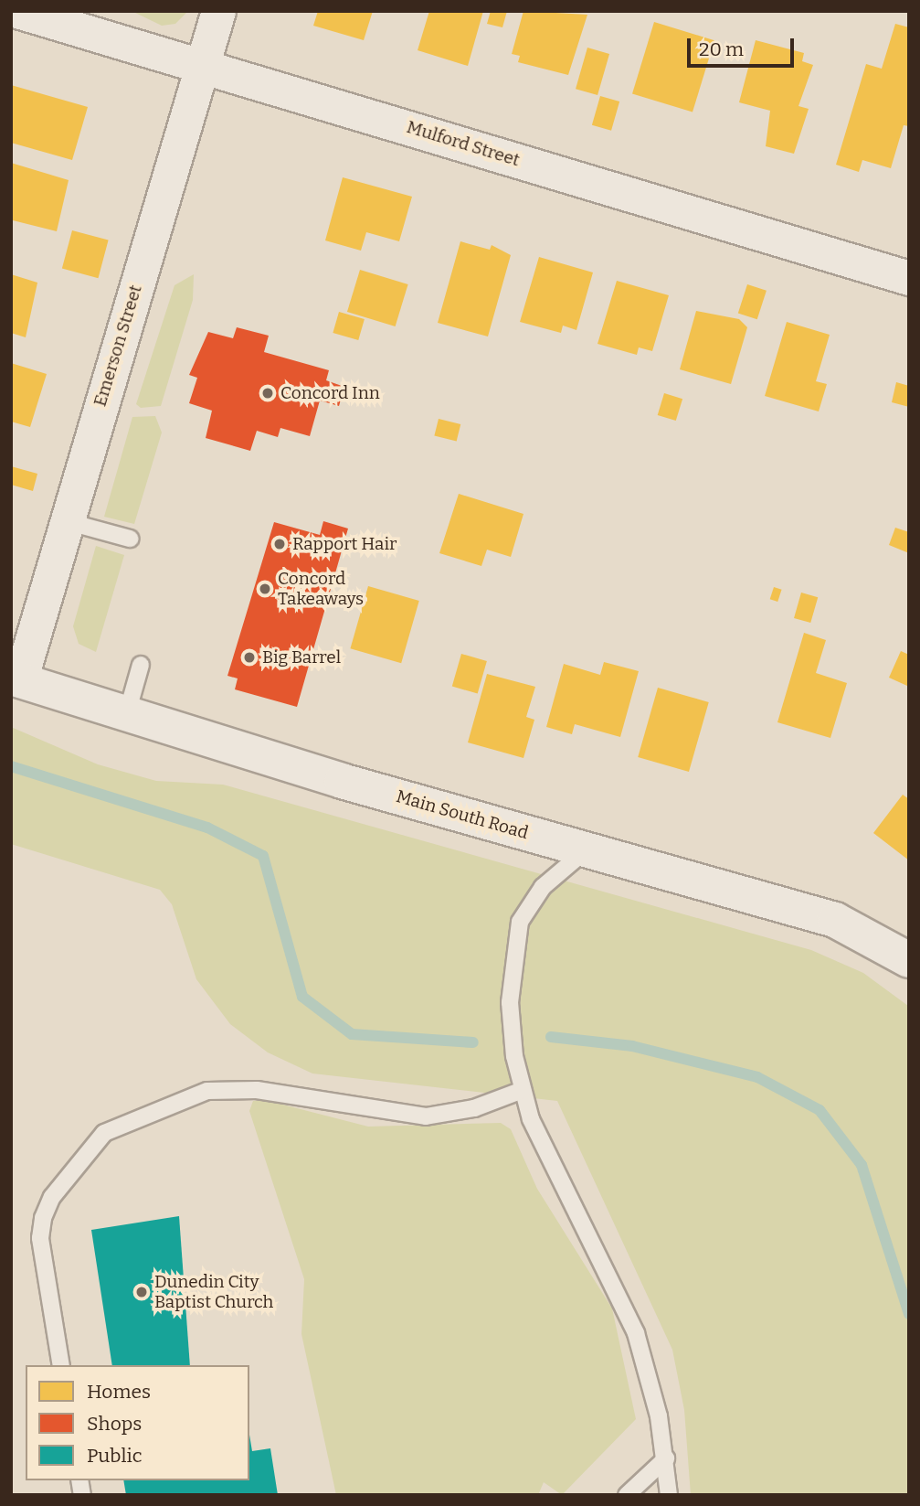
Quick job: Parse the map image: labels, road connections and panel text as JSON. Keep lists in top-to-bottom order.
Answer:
{
  "streets": {
    "main road": ["Main South Road"],
    "street": ["Mulford Street", "Emerson Street"]
  },
  "crossings": [
    ["Mulford Street", "Emerson Street"],
    ["Emerson Street", "Main South Road"]
  ],
  "places": [
    "Concord Inn",
    "Rapport Hair",
    "Concord Takeaways",
    "Big Barrel",
    "Dunedin City Baptist Church"
  ],
  "legend": ["Homes", "Shops", "Public"],
  "scale_bar": "20 m"
}
